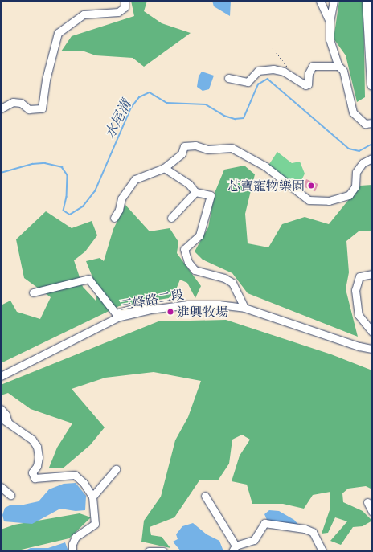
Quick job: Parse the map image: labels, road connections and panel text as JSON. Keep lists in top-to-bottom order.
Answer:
{
  "streets": {
    "street": ["三峰路二段"]
  },
  "water": ["水尾溝"],
  "places": ["芯寶寵物樂園", "進興牧場"]
}
